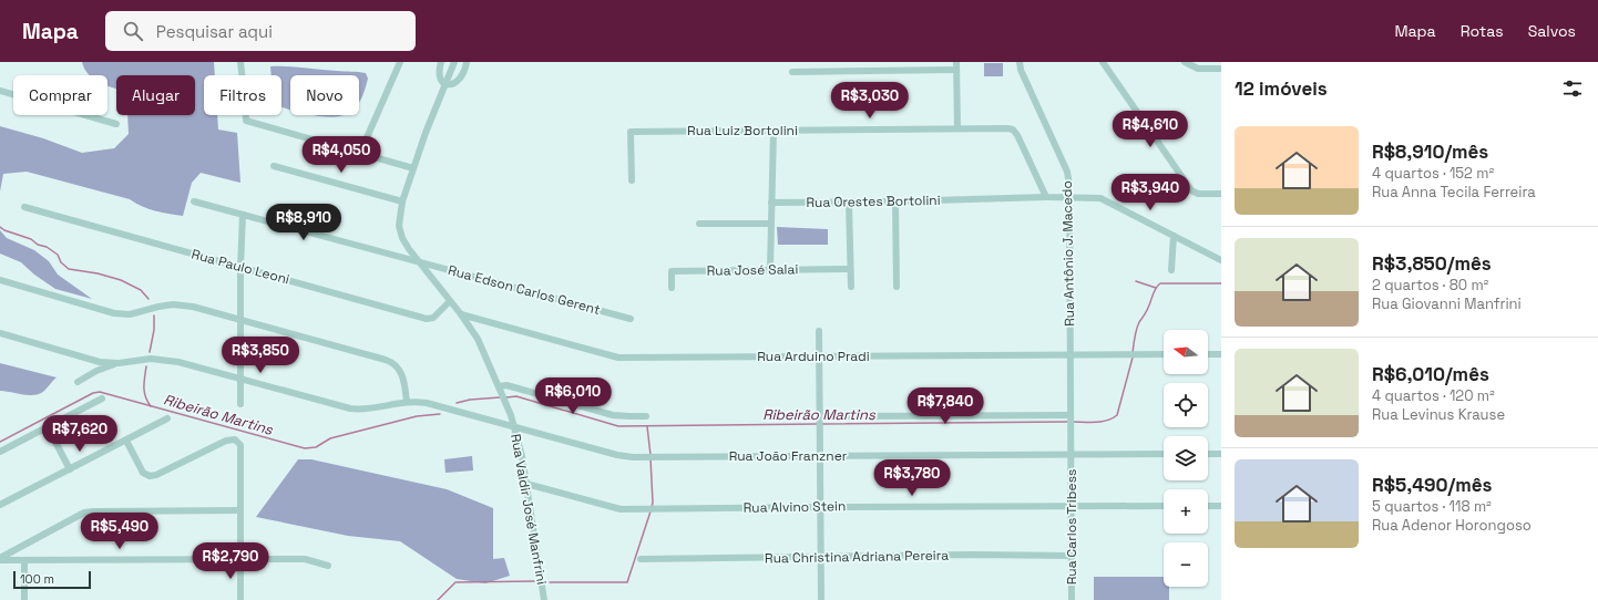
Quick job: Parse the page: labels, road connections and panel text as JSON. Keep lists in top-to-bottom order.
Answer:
{
  "streets": {
    "street": [
      "Rua Luiz Bortolini",
      "Rua Orestes Bortolini",
      "Rua Antônio J. Macedo",
      "Rua Paulo Leoni",
      "Rua José Salai",
      "Rua Edson Carlos Gerent",
      "Rua Arduino Pradi",
      "Rua João Franzner",
      "Rua Alvino Stein",
      "Rua Valdir José Manfrini",
      "Rua Carlos Tribess",
      "Rua Christina Adriana Pereira"
    ]
  },
  "crossings": [
    ["Rua Luiz Bortolini", "Rua Orestes Bortolini"],
    ["Rua Antônio J. Macedo", "Rua Arduino Pradi"],
    ["Rua Antônio J. Macedo", "Rua João Franzner"],
    ["Rua Antônio J. Macedo", "Rua Carlos Tribess"],
    ["Rua Paulo Leoni", "Rua Valdir José Manfrini"],
    ["Rua Edson Carlos Gerent", "Rua Valdir José Manfrini"],
    ["Rua Arduino Pradi", "Rua Valdir José Manfrini"],
    ["Rua João Franzner", "Rua Valdir José Manfrini"],
    ["Rua João Franzner", "Rua Carlos Tribess"],
    ["Rua Alvino Stein", "Rua Valdir José Manfrini"],
    ["Rua Alvino Stein", "Rua Carlos Tribess"],
    ["Rua Carlos Tribess", "Rua Christina Adriana Pereira"]
  ],
  "water": ["Ribeirão Martins"],
  "scale_bar": "100 m",
  "north": "left",
  "page": {
    "header": "Mapa",
    "search": "Pesquisar aqui",
    "nav": ["Mapa", "Rotas", "Salvos"],
    "heading": "12 imóveis",
    "chip": [
      "Comprar",
      "Alugar",
      "Filtros",
      "Novo"
    ],
    "price": [
      "R$3,030",
      "R$4,610",
      "R$4,050",
      "R$3,940",
      "R$8,910",
      "R$3,850",
      "R$6,010",
      "R$7,840",
      "R$7,620",
      "R$3,780",
      "R$5,490",
      "R$2,790"
    ],
    "list": [
      {
        "name": "R$8,910/mês",
        "note": "4 quartos · 152 m² · Rua Anna Tecila Ferreira"
      },
      {
        "name": "R$3,850/mês",
        "note": "2 quartos · 80 m² · Rua Giovanni Manfrini"
      },
      {
        "name": "R$6,010/mês",
        "note": "4 quartos · 120 m² · Rua Levinus Krause"
      },
      {
        "name": "R$5,490/mês",
        "note": "5 quartos · 118 m² · Rua Adenor Horongoso"
      }
    ],
    "map_buttons": ["+", "−"],
    "scale": "100 m"
  }
}
